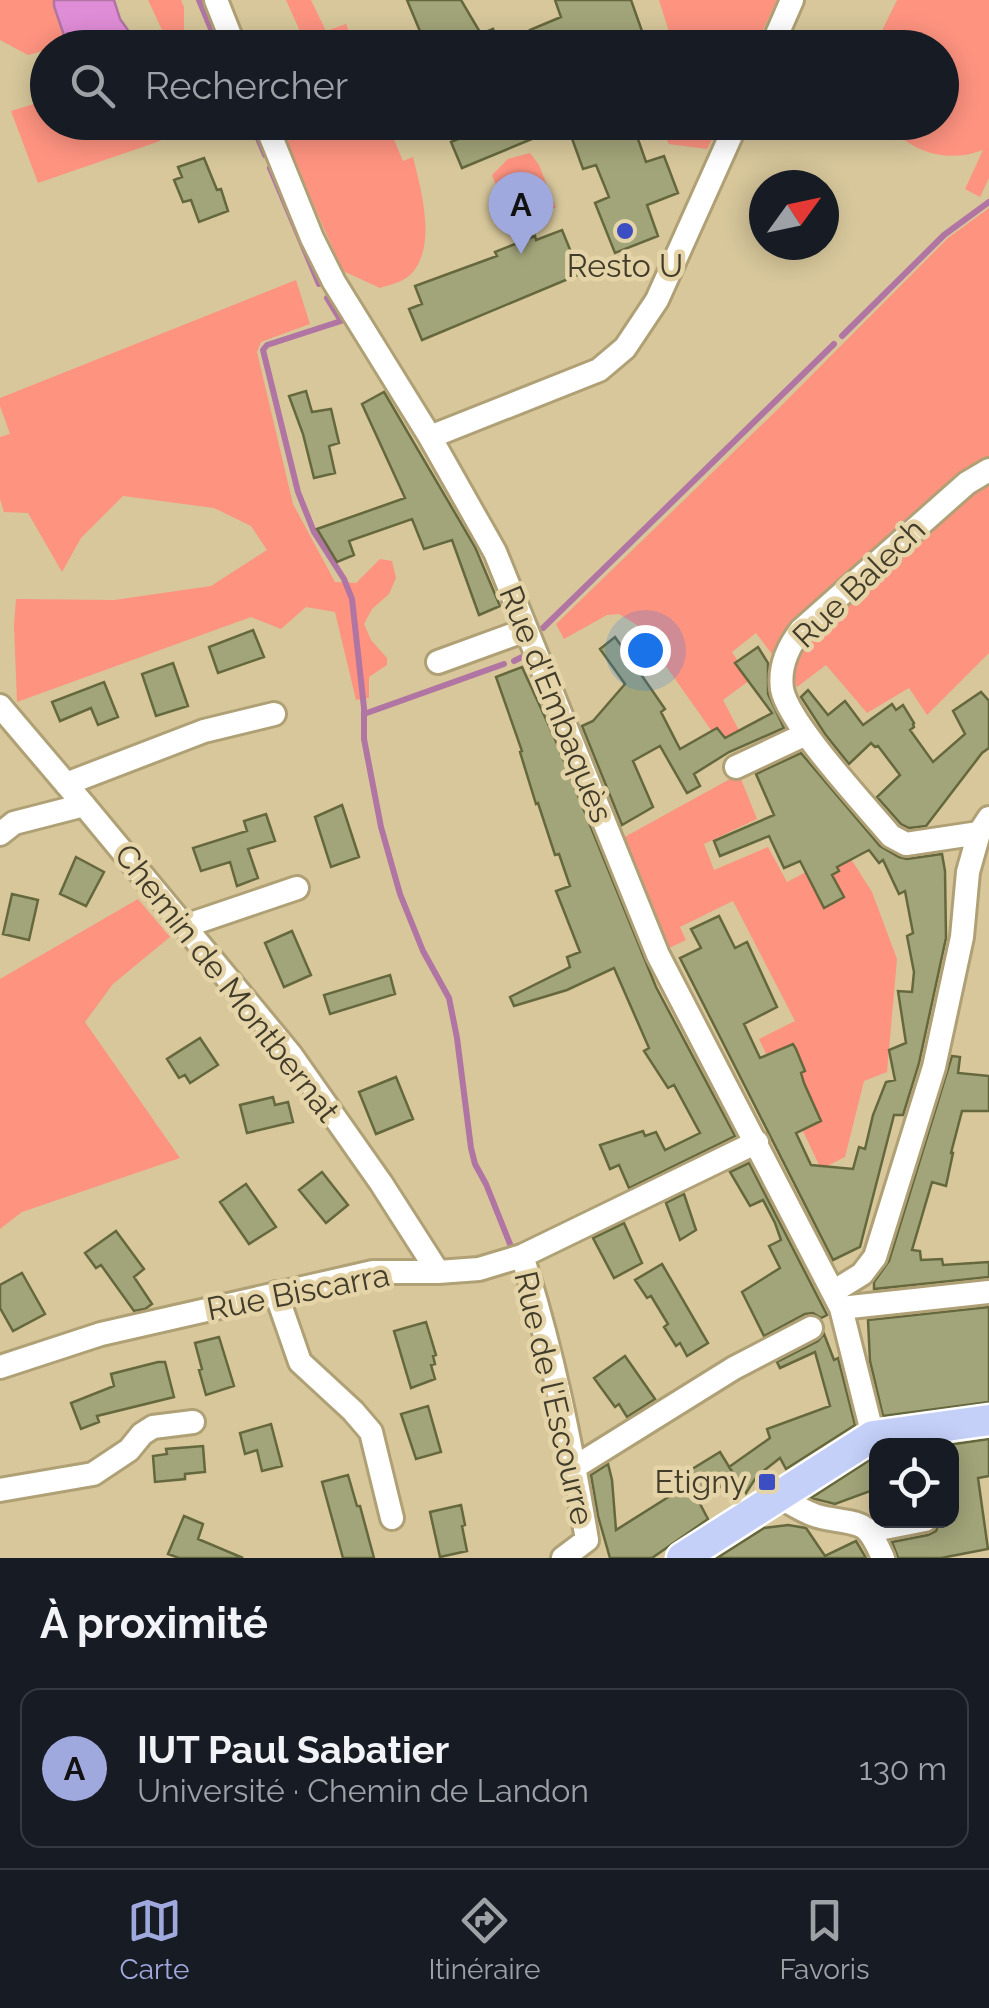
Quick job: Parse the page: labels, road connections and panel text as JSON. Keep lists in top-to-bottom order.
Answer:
{
  "streets": {
    "street": [
      "Rue Balech",
      "Rue d'Embaquès",
      "Chemin de Montbernat",
      "Rue Biscarra",
      "Rue de l'Escourre"
    ]
  },
  "crossings": [
    ["Rue d'Embaquès", "Rue Biscarra"],
    ["Chemin de Montbernat", "Rue Biscarra"],
    ["Rue Biscarra", "Rue de l'Escourre"]
  ],
  "places": {
    "other": ["Resto U"],
    "transit": ["Etigny"]
  },
  "north": "top right",
  "page": {
    "search": "Rechercher",
    "pins": "A",
    "heading": "À proximité",
    "list": [
      {
        "mark": "A",
        "name": "IUT Paul Sabatier",
        "note": "Université · Chemin de Landon",
        "value": "130 m"
      }
    ],
    "nav": ["Carte", "Itinéraire", "Favoris"]
  }
}
